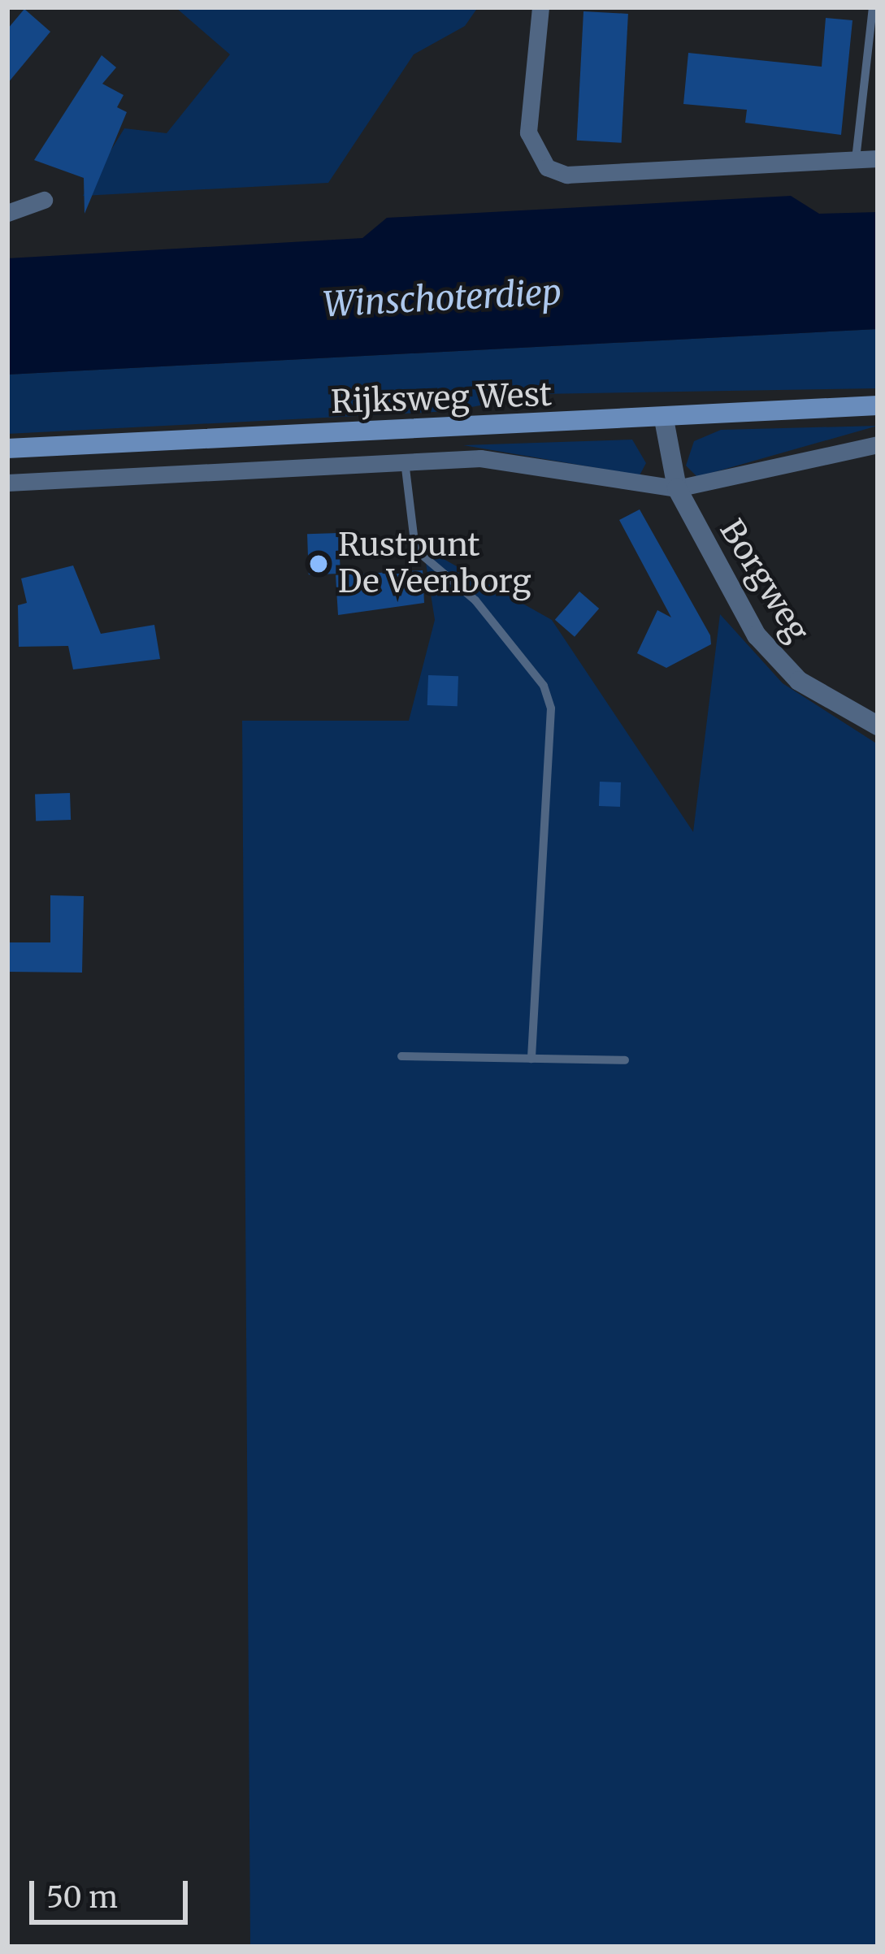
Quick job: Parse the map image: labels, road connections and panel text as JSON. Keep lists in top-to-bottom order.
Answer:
{
  "streets": {
    "main road": ["Rijksweg West"],
    "street": ["Borgweg"]
  },
  "crossings": [
    ["Rijksweg West", "Borgweg"]
  ],
  "water": ["Winschoterdiep"],
  "places": ["Rustpunt De Veenborg"],
  "scale_bar": "50 m"
}
